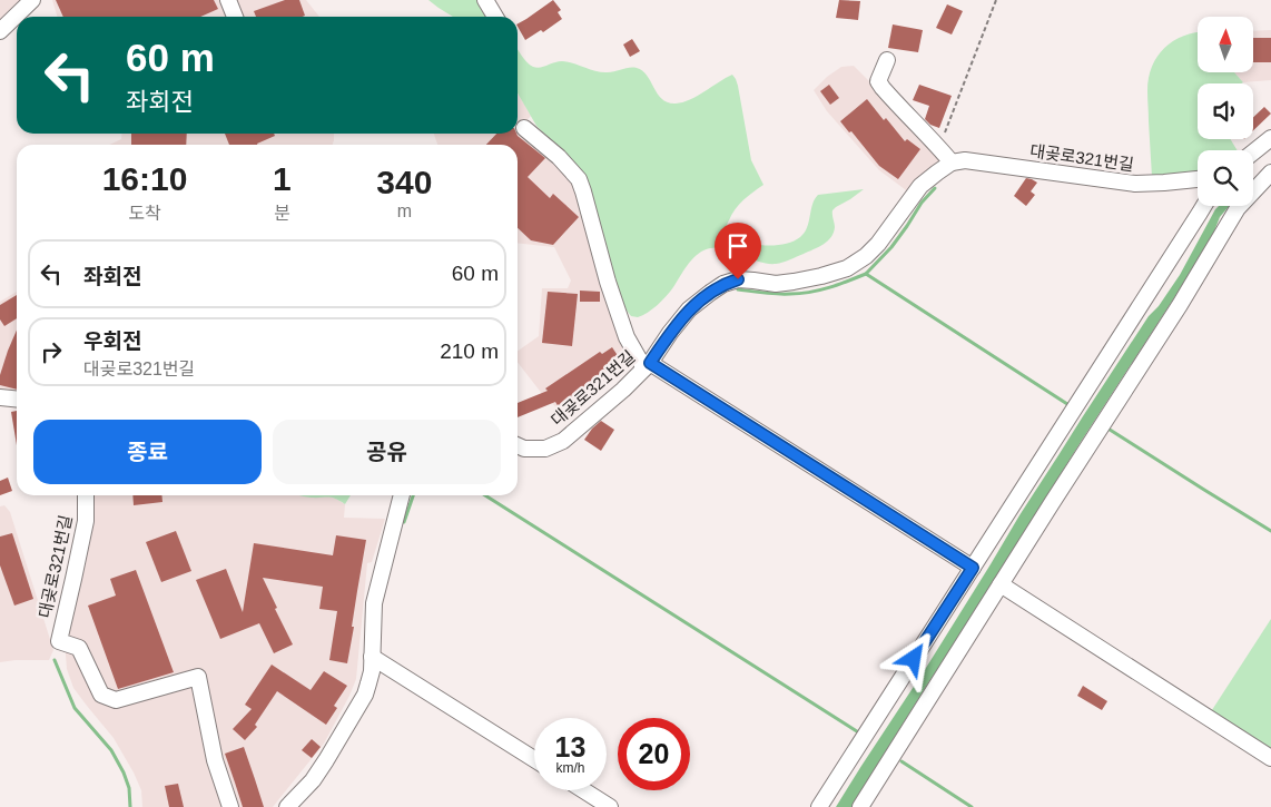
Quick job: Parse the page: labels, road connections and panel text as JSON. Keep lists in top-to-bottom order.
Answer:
{
  "streets": {
    "lane": ["대곶로321번길"]
  },
  "north": "top",
  "page": {
    "turn": ["60 m", "좌회전"],
    "eta": [
      "16:10",
      "도착",
      "1",
      "분",
      "340",
      "m"
    ],
    "list": [
      {
        "name": "좌회전",
        "value": "60 m"
      },
      {
        "name": "우회전",
        "note": "대곶로321번길",
        "value": "210 m"
      }
    ],
    "buttons": ["종료", "공유"],
    "speed": "13 km/h",
    "limit": "20"
  }
}
